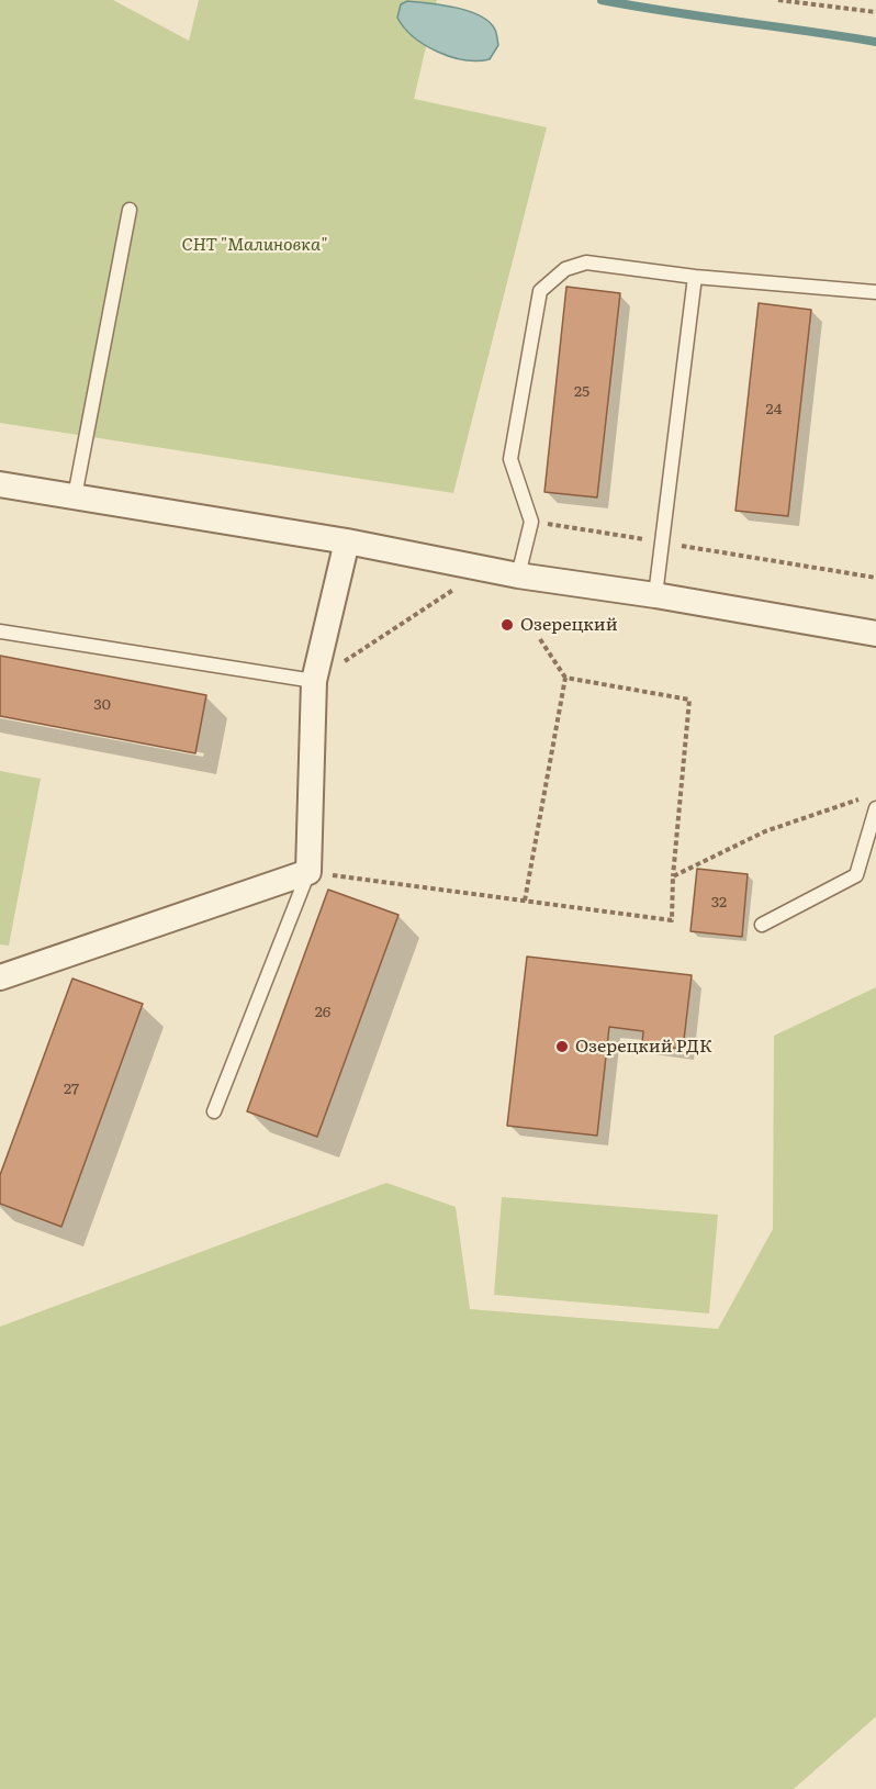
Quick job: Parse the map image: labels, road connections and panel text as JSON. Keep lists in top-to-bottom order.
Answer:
{
  "parks": ["СНТ \"Малиновка\""],
  "places": ["Озерецкий", "Озерецкий РДК"],
  "house_numbers": [
    "25",
    "24",
    "30",
    "32",
    "26",
    "27"
  ]
}
